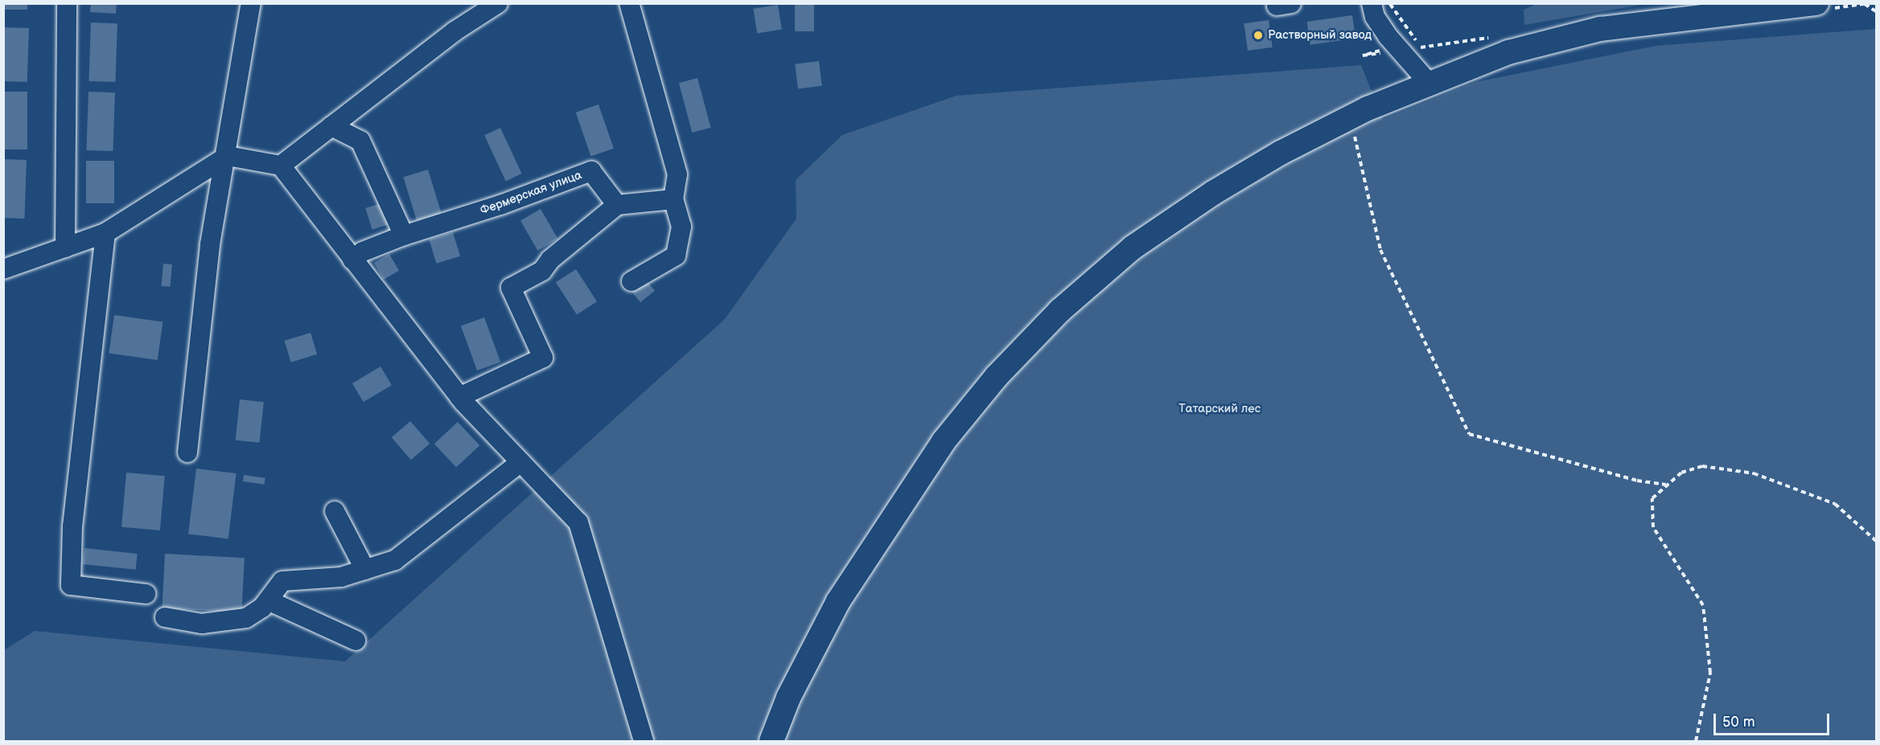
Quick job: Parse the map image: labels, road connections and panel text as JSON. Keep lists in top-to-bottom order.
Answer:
{
  "streets": {
    "street": ["Фермерская улица"]
  },
  "parks": ["Татарский лес"],
  "places": ["Растворный завод"],
  "scale_bar": "50 m"
}
